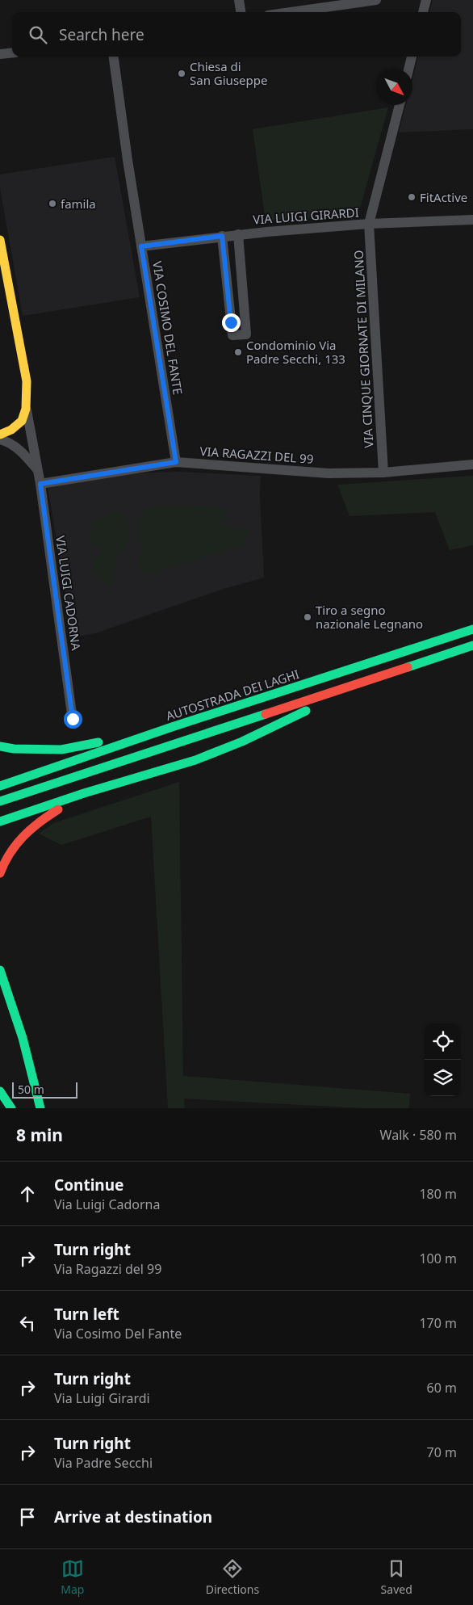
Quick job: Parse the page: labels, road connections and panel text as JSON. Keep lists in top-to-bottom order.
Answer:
{
  "streets": {
    "main road": ["VIA LUIGI CADORNA", "AUTOSTRADA DEI LAGHI"],
    "street": [
      "VIA LUIGI GIRARDI",
      "VIA COSIMO DEL FANTE",
      "VIA CINQUE GIORNATE DI MILANO",
      "VIA RAGAZZI DEL 99"
    ]
  },
  "crossings": [
    ["VIA LUIGI GIRARDI", "VIA COSIMO DEL FANTE"],
    ["VIA LUIGI GIRARDI", "VIA CINQUE GIORNATE DI MILANO"],
    ["VIA COSIMO DEL FANTE", "VIA RAGAZZI DEL 99"],
    ["VIA CINQUE GIORNATE DI MILANO", "VIA RAGAZZI DEL 99"],
    ["VIA RAGAZZI DEL 99", "VIA LUIGI CADORNA"]
  ],
  "places": [
    "Chiesa di San Giuseppe",
    "FitActive",
    "famila",
    "Condominio Via Padre Secchi, 133",
    "Tiro a segno nazionale Legnano"
  ],
  "scale_bar": "50 m",
  "north": "bottom right",
  "page": {
    "search": "Search here",
    "scale": "50 m",
    "heading": ["8 min", "Walk · 580 m"],
    "list": [
      ["Continue", "Via Luigi Cadorna", "180 m"],
      ["Turn right", "Via Ragazzi del 99", "100 m"],
      ["Turn left", "Via Cosimo Del Fante", "170 m"],
      ["Turn right", "Via Luigi Girardi", "60 m"],
      ["Turn right", "Via Padre Secchi", "70 m"],
      "Arrive at destination"
    ],
    "nav": ["Map", "Directions", "Saved"]
  }
}
